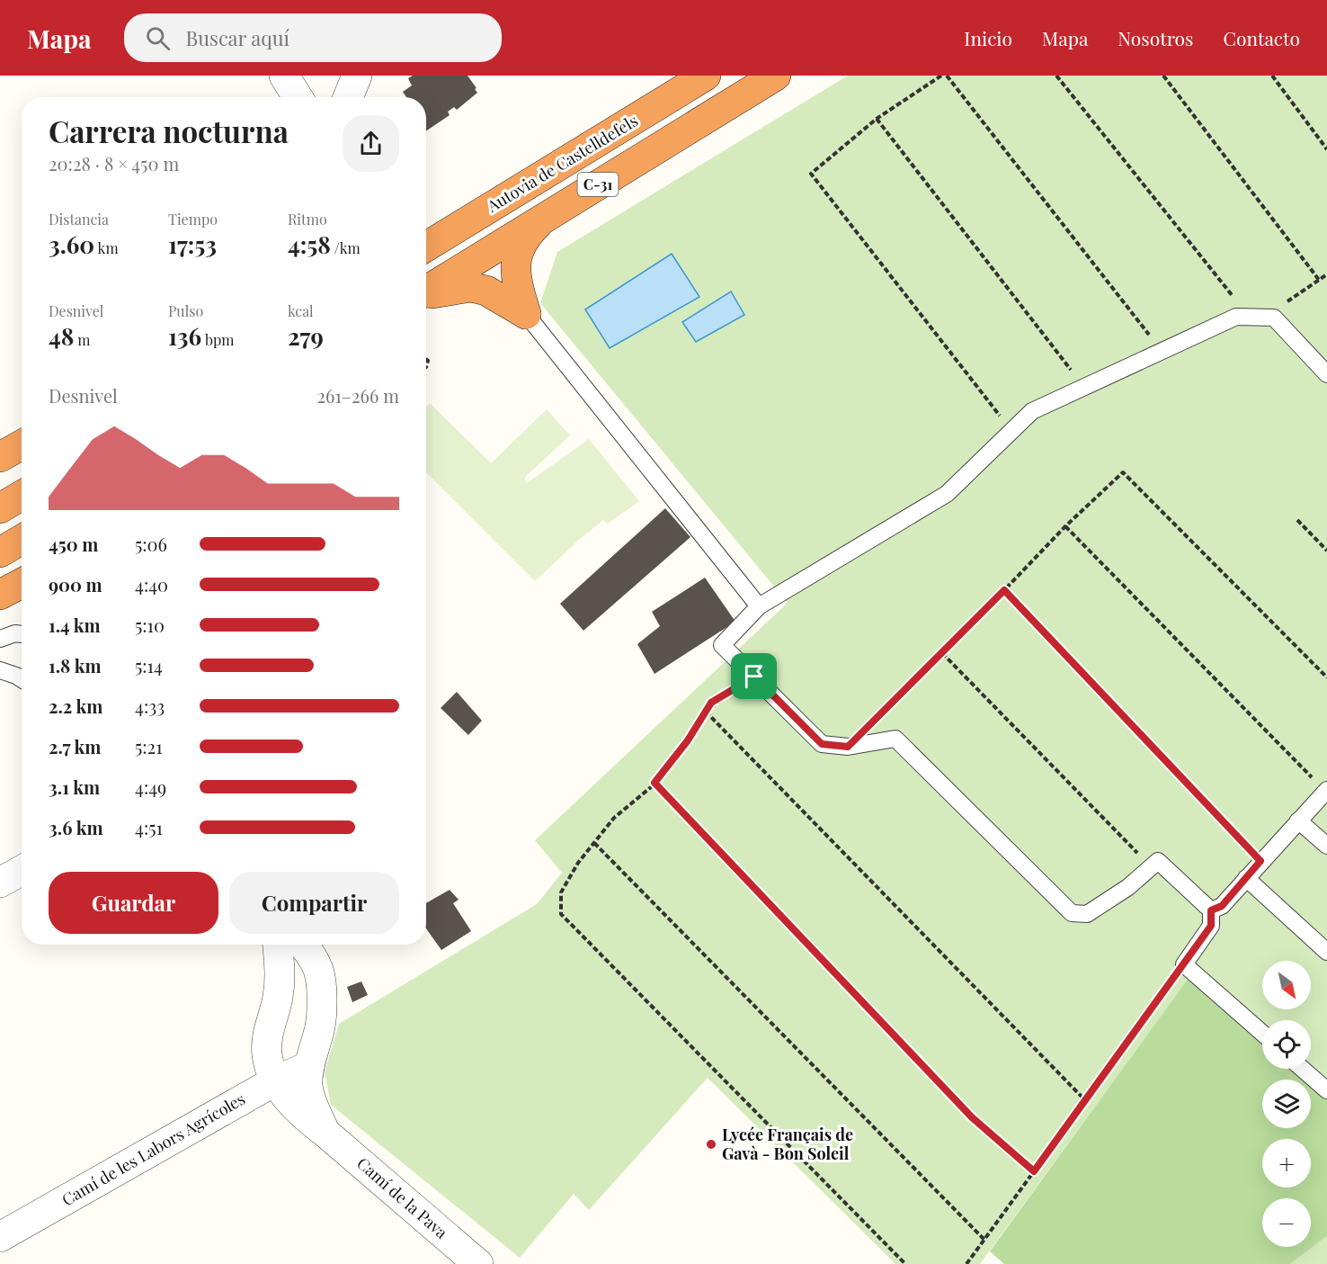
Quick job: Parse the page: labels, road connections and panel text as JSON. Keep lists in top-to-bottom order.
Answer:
{
  "streets": {
    "highway": ["Autovia de Castelldefels", "C-31"],
    "street": ["Camí de les Labors Agrícoles", "Camí de la Pava"]
  },
  "crossings": [
    ["Camí de les Labors Agrícoles", "Camí de la Pava"]
  ],
  "places": ["Lycée Français de Gavà - Bon Soleil"],
  "north": "bottom right",
  "page": {
    "header": "Mapa",
    "search": "Buscar aquí",
    "nav": [
      "Inicio",
      "Mapa",
      "Nosotros",
      "Contacto"
    ],
    "heading": ["Carrera nocturna", "20:28 · 8 × 450 m"],
    "stats": [
      ["Distancia", "3.60 km"],
      ["Tiempo", "17:53"],
      ["Ritmo", "4:58 /km"],
      ["Desnivel", "48 m"],
      ["Pulso", "136 bpm"],
      ["kcal", "279"]
    ],
    "chart": ["Desnivel", "261–266 m"],
    "list": [
      {
        "name": "450 m",
        "note": "5:06"
      },
      {
        "name": "900 m",
        "note": "4:40"
      },
      {
        "name": "1.4 km",
        "note": "5:10"
      },
      {
        "name": "1.8 km",
        "note": "5:14"
      },
      {
        "name": "2.2 km",
        "note": "4:33"
      },
      {
        "name": "2.7 km",
        "note": "5:21"
      },
      {
        "name": "3.1 km",
        "note": "4:49"
      },
      {
        "name": "3.6 km",
        "note": "4:51"
      }
    ],
    "buttons": ["Guardar", "Compartir"],
    "map_buttons": ["+", "−"]
  }
}
